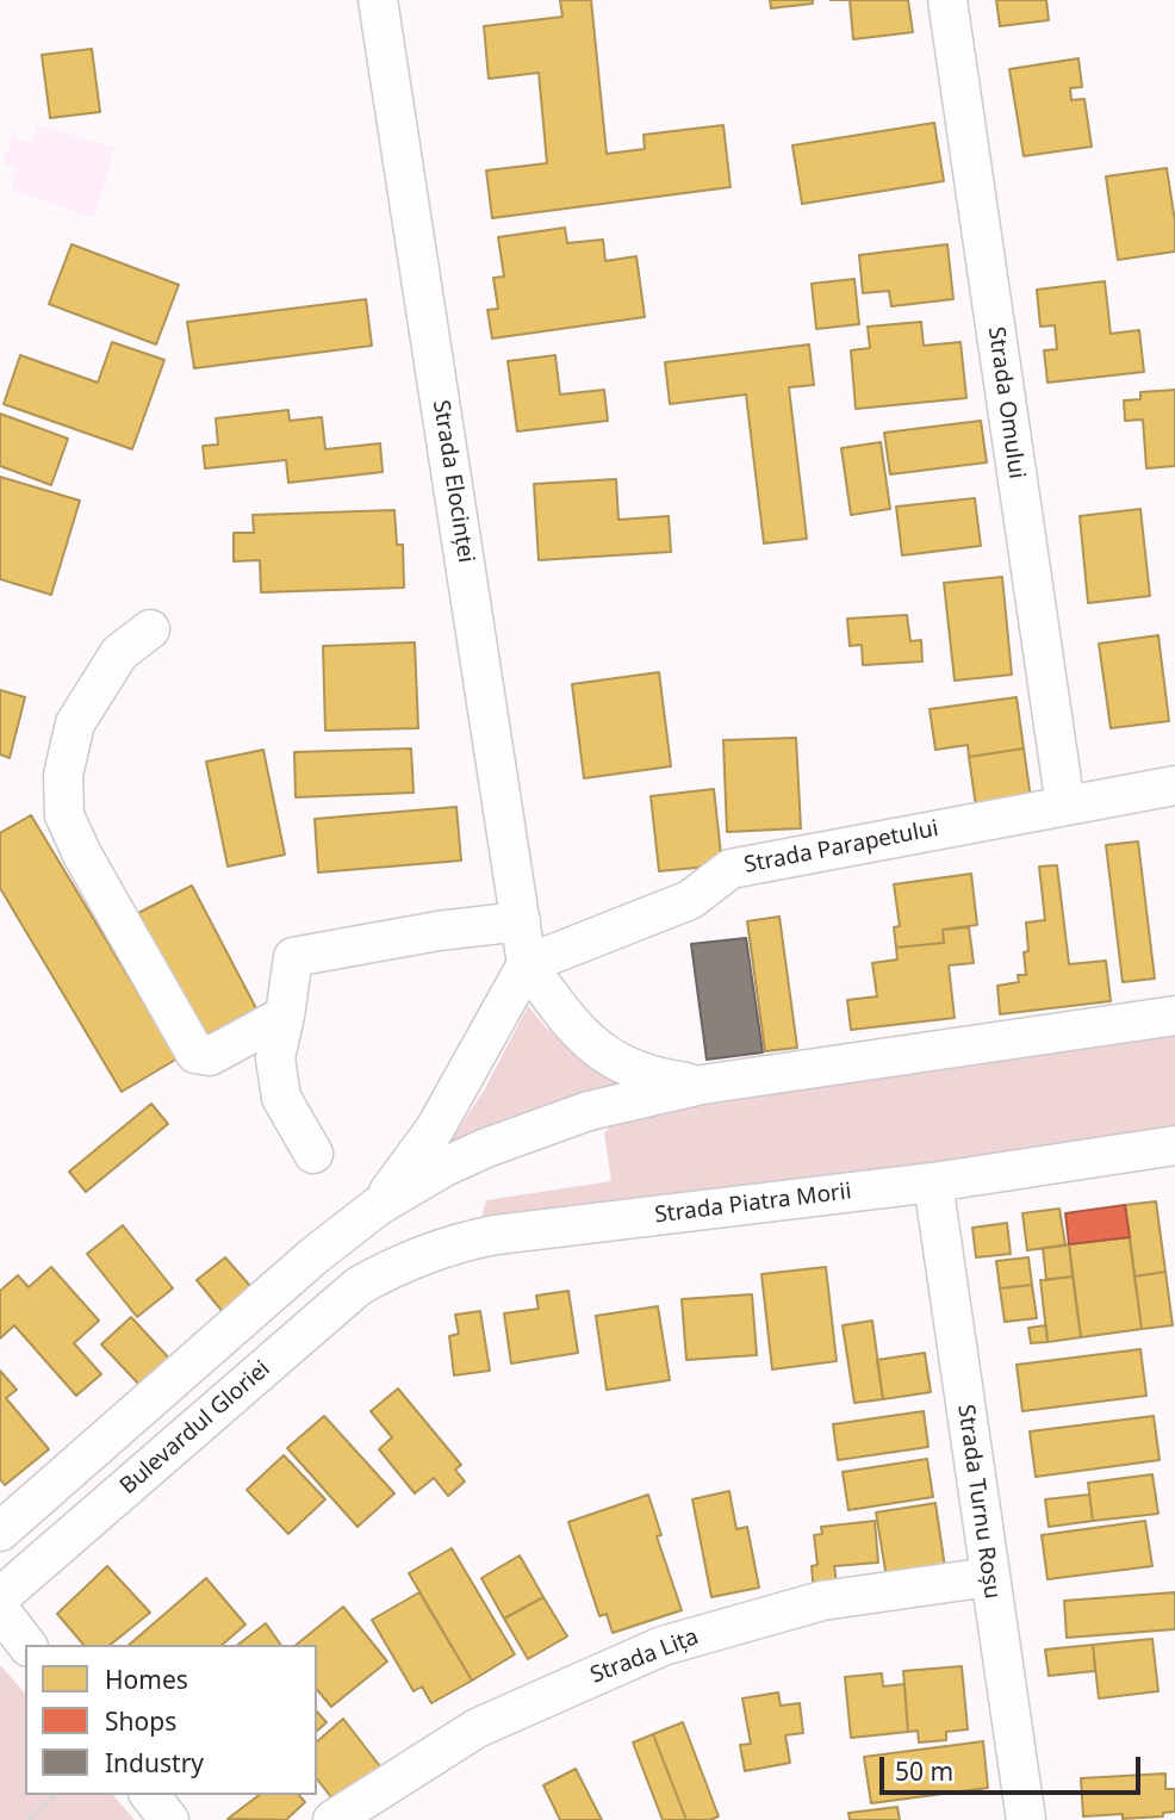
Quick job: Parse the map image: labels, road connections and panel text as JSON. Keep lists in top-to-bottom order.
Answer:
{
  "streets": {
    "street": [
      "Strada Omului",
      "Strada Elocinței",
      "Strada Parapetului",
      "Strada Piatra Morii",
      "Bulevardul Gloriei",
      "Strada Turnu Roșu",
      "Strada Lița"
    ]
  },
  "crossings": [
    ["Strada Omului", "Strada Parapetului"],
    ["Strada Elocinței", "Strada Parapetului"],
    ["Strada Piatra Morii", "Bulevardul Gloriei"],
    ["Strada Piatra Morii", "Strada Turnu Roșu"],
    ["Strada Turnu Roșu", "Strada Lița"]
  ],
  "legend": ["Homes", "Shops", "Industry"],
  "scale_bar": "50 m"
}
